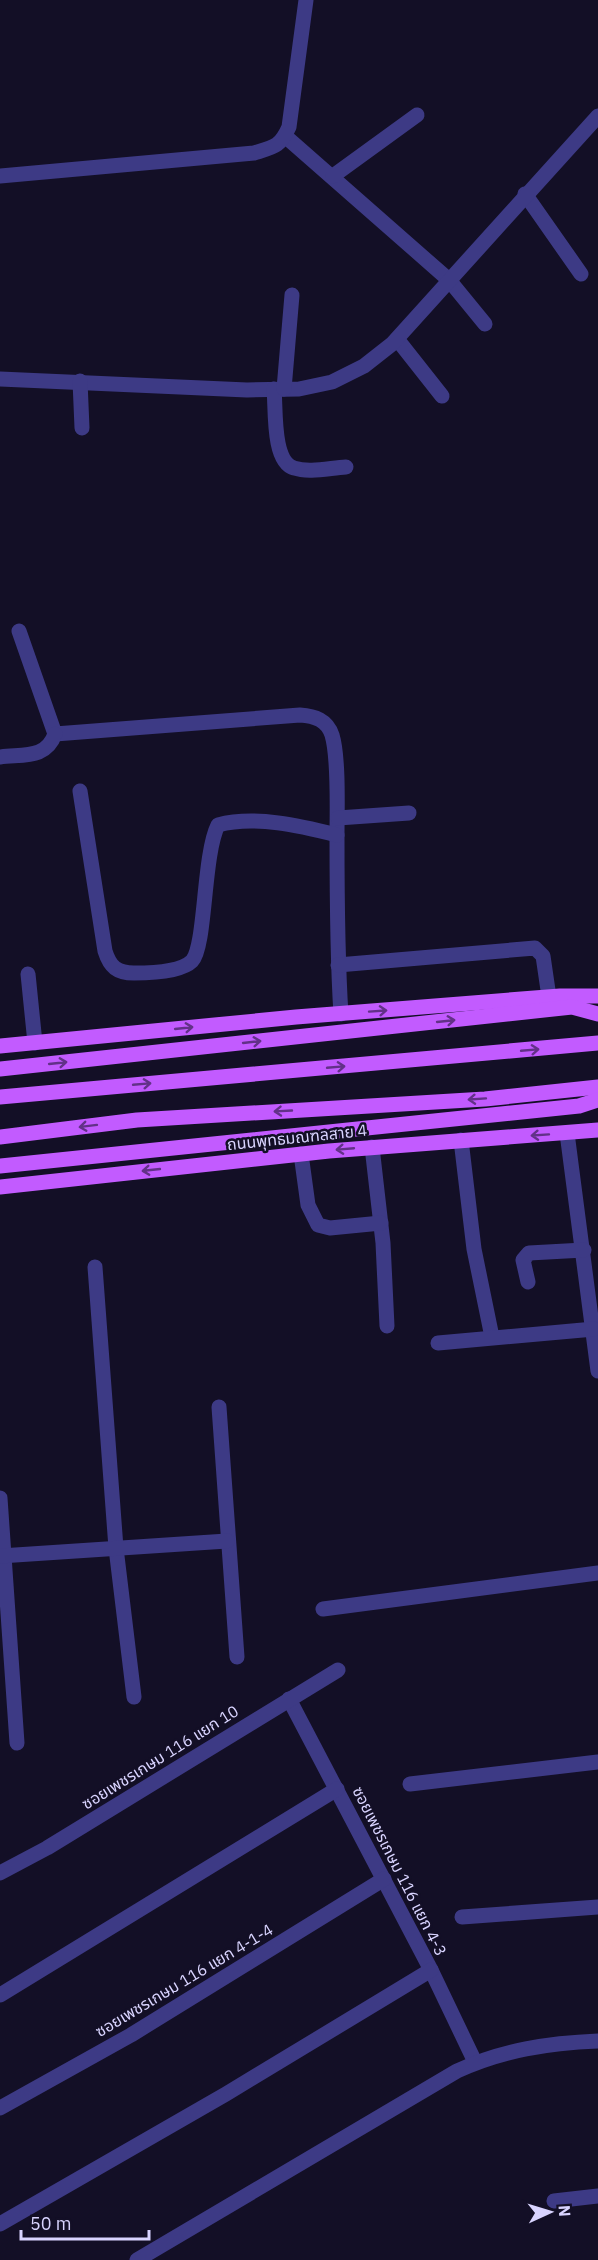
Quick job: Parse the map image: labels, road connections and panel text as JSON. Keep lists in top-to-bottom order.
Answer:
{
  "streets": {
    "main road": ["ถนนพุทธมณฑลสาย 4"],
    "street": ["ซอยเพชรเกษม 116 แยก 10", "ซอยเพชรเกษม 116 แยก 4-3", "ซอยเพชรเกษม 116 แยก 4-1-4"]
  },
  "crossings": [
    ["ซอยเพชรเกษม 116 แยก 10", "ซอยเพชรเกษม 116 แยก 4-3"],
    ["ซอยเพชรเกษม 116 แยก 4-3", "ซอยเพชรเกษม 116 แยก 4-1-4"]
  ],
  "scale_bar": "50 m",
  "north": "right"
}
